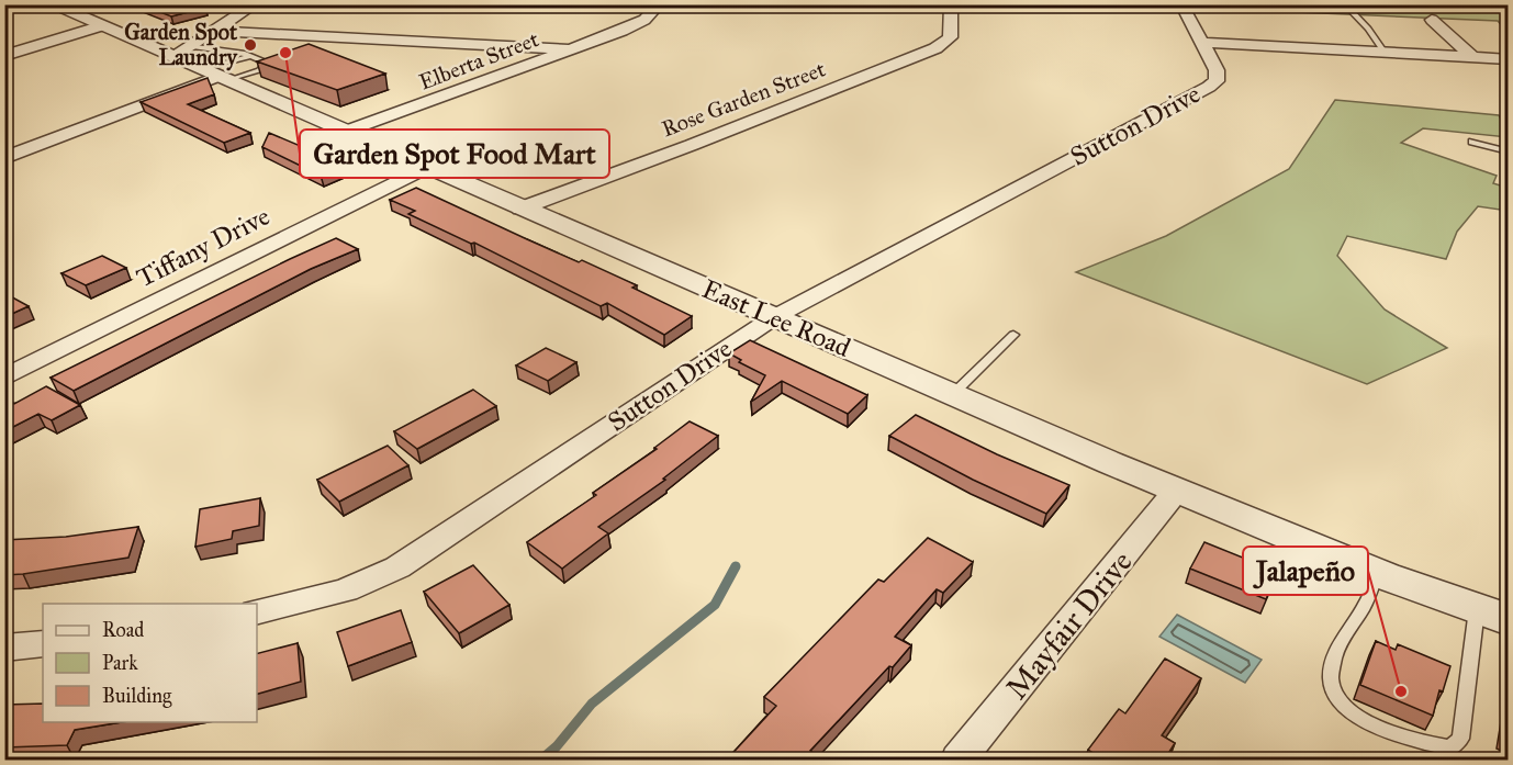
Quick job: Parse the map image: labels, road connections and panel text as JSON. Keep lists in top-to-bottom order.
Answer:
{
  "streets": {
    "street": [
      "Elberta Street",
      "Rose Garden Street",
      "Sutton Drive",
      "Tiffany Drive",
      "East Lee Road",
      "Mayfair Drive"
    ]
  },
  "crossings": [
    ["Elberta Street", "East Lee Road"],
    ["Rose Garden Street", "East Lee Road"],
    ["Sutton Drive", "East Lee Road"],
    ["Tiffany Drive", "East Lee Road"],
    ["East Lee Road", "Mayfair Drive"]
  ],
  "places": ["Garden Spot Laundry", "Garden Spot Food Mart", "Jalapeño"],
  "legend": ["Road", "Park", "Building"]
}
